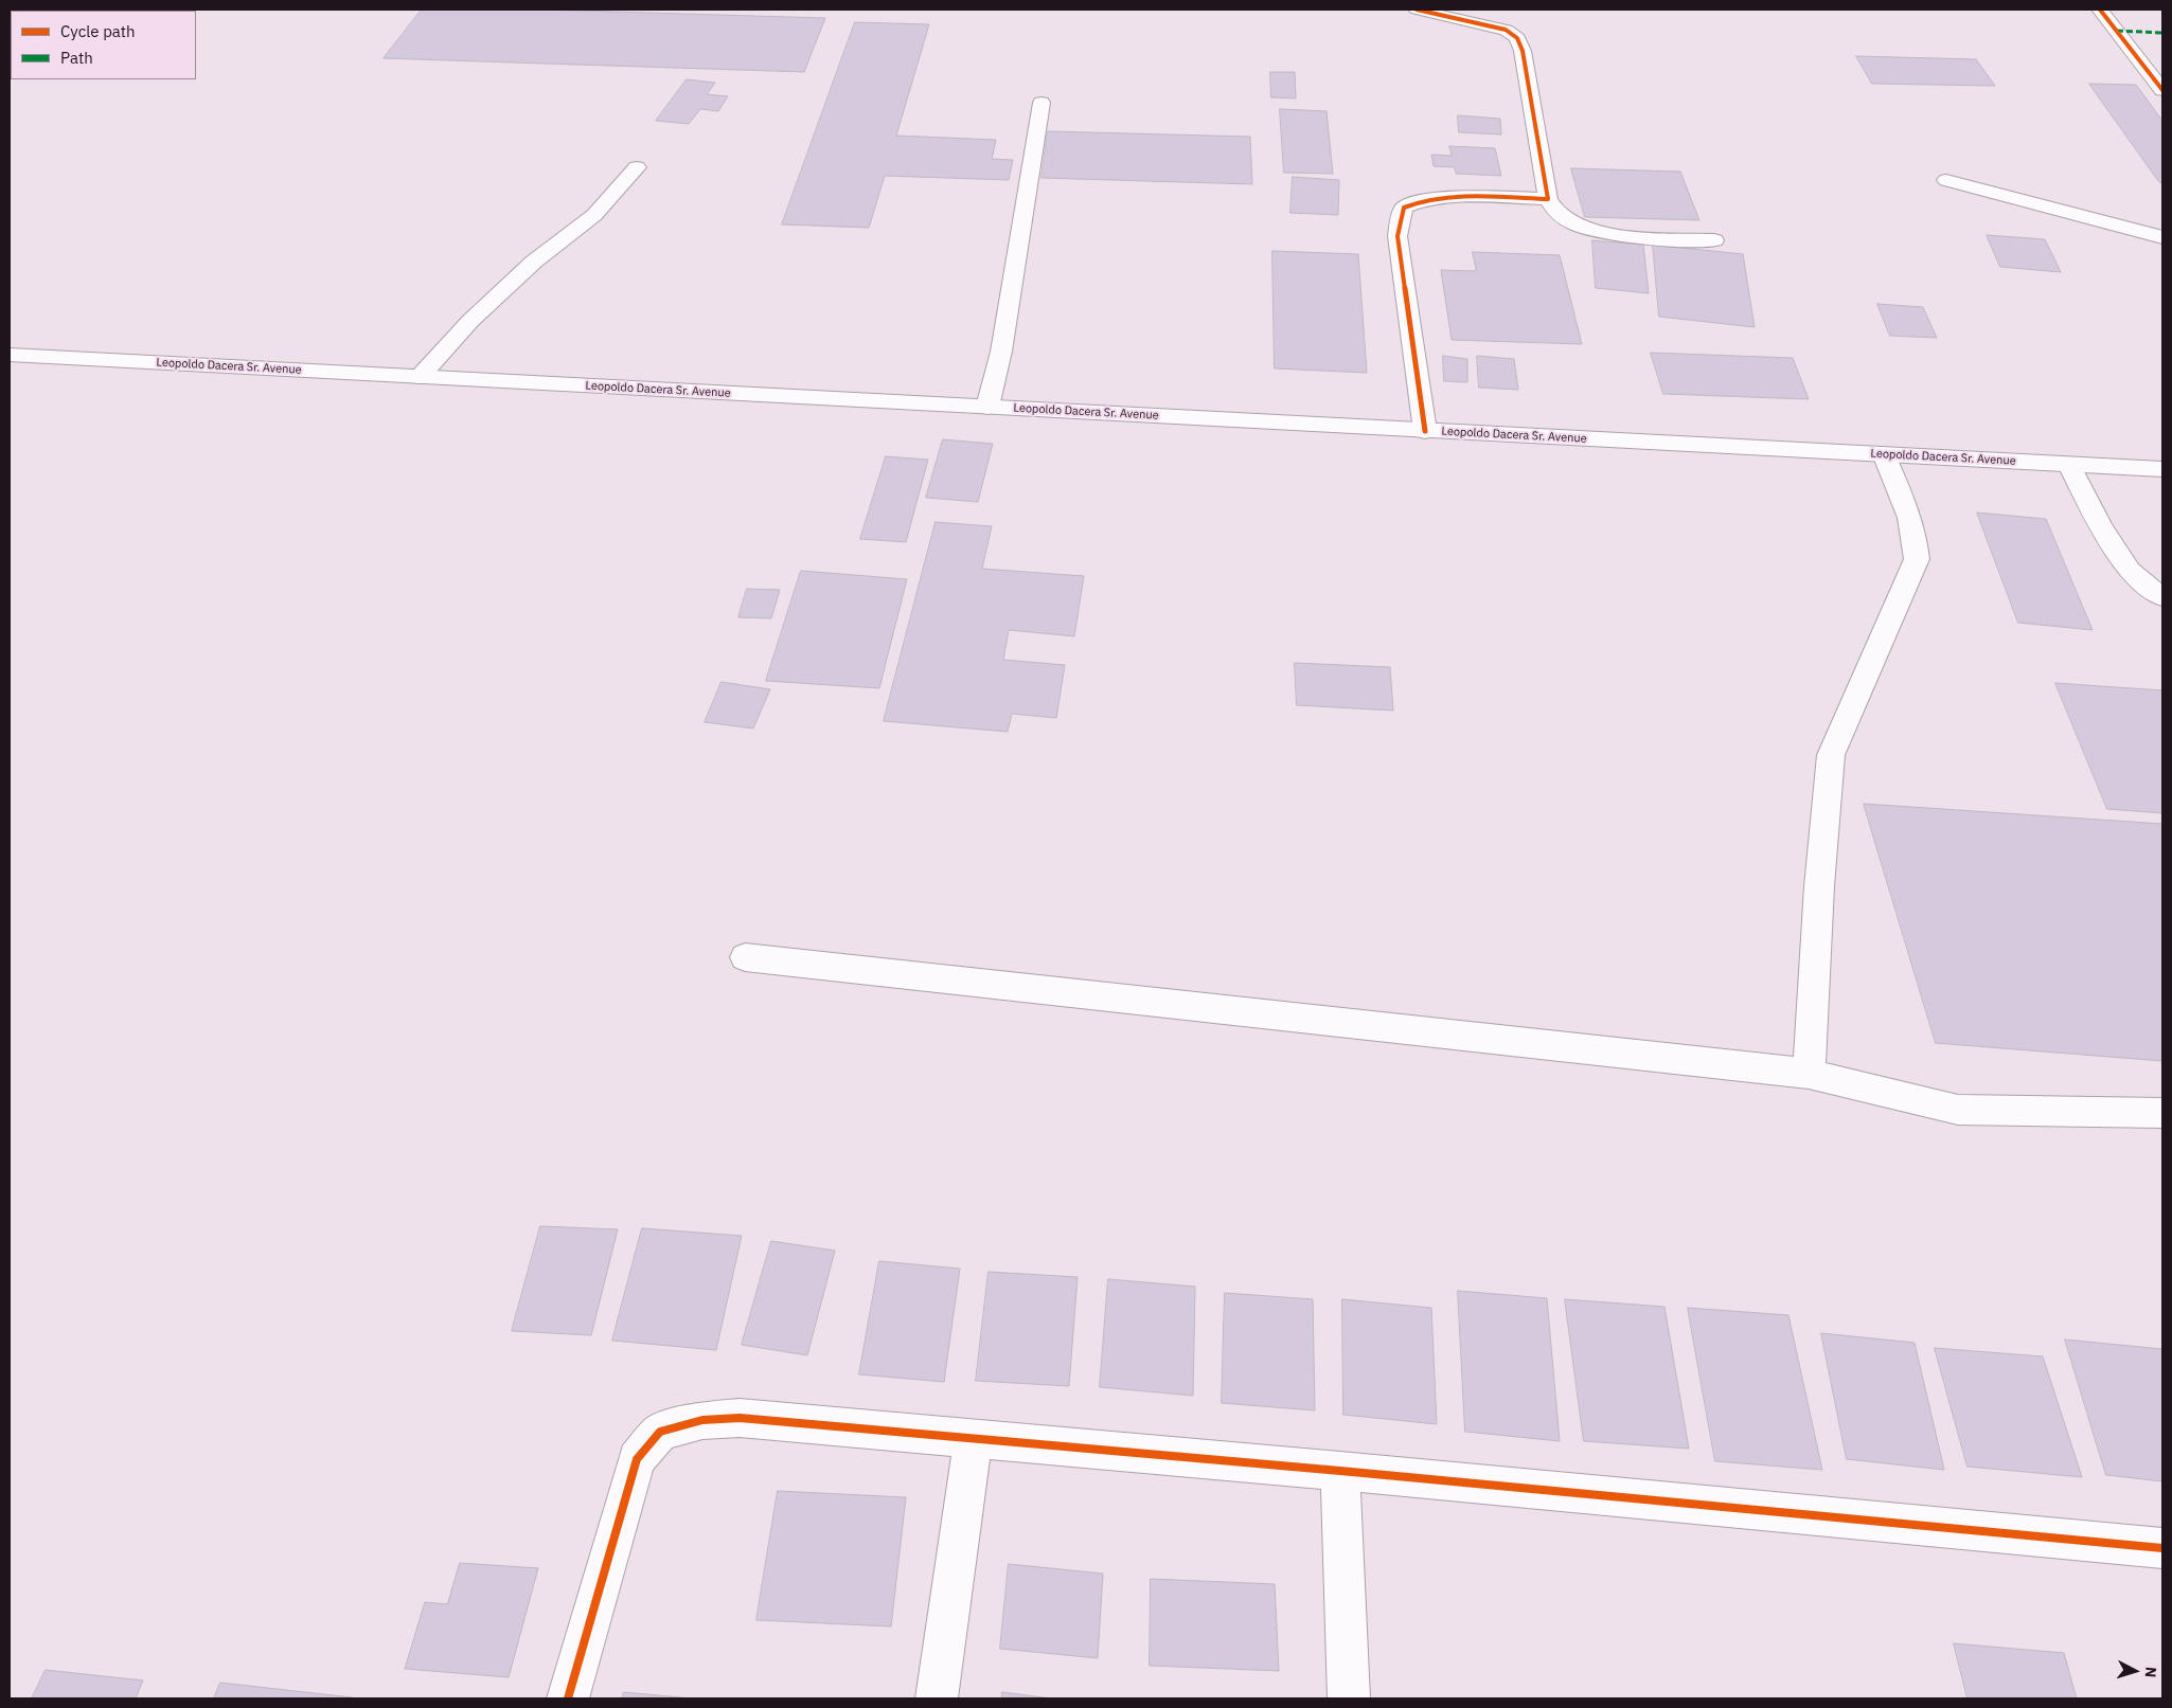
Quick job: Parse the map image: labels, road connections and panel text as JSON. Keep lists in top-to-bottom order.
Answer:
{
  "streets": {
    "street": ["Leopoldo Dacera Sr. Avenue"]
  },
  "legend": ["Cycle path", "Path"],
  "north": "right"
}
